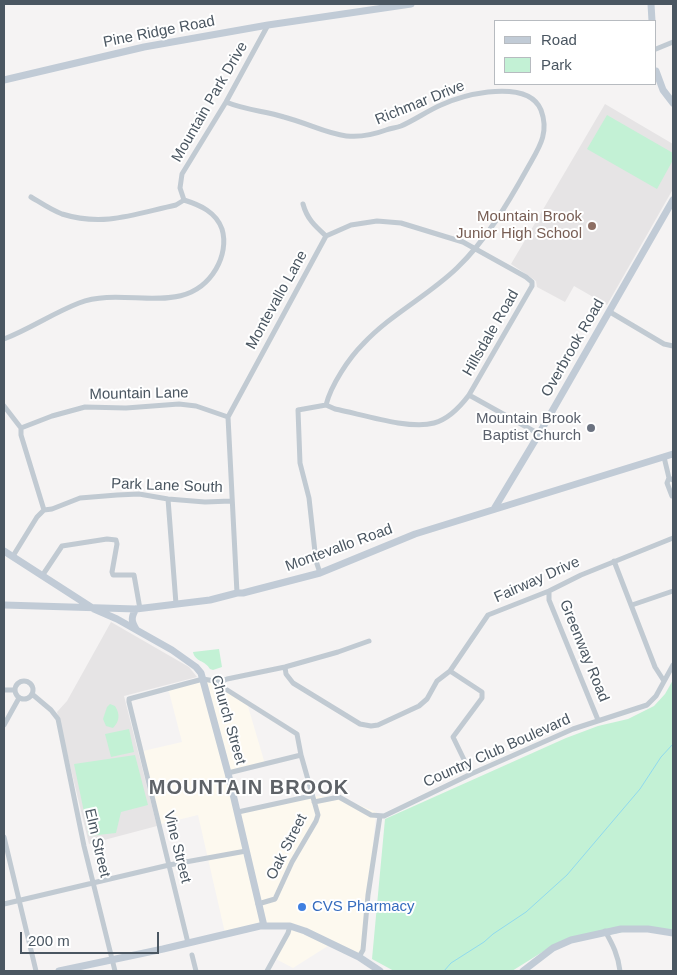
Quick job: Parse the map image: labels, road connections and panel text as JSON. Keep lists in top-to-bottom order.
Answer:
{
  "streets": {
    "street": [
      "Pine Ridge Road",
      "Mountain Park Drive",
      "Richmar Drive",
      "Montevallo Lane",
      "Hillsdale Road",
      "Overbrook Road",
      "Mountain Lane",
      "Park Lane South",
      "Montevallo Road",
      "Fairway Drive",
      "Greenway Road",
      "Church Street",
      "Country Club Boulevard",
      "Elm Street",
      "Vine Street",
      "Oak Street"
    ]
  },
  "crossings": [
    ["Pine Ridge Road", "Mountain Park Drive"],
    ["Mountain Park Drive", "Richmar Drive"],
    ["Richmar Drive", "Hillsdale Road"],
    ["Montevallo Lane", "Mountain Lane"],
    ["Overbrook Road", "Montevallo Road"],
    ["Montevallo Road", "Church Street"],
    ["Fairway Drive", "Greenway Road"],
    ["Greenway Road", "Country Club Boulevard"],
    ["Church Street", "Vine Street"],
    ["Church Street", "Oak Street"]
  ],
  "districts": ["MOUNTAIN BROOK"],
  "places": ["Mountain Brook Junior High School", "Mountain Brook Baptist Church", "CVS Pharmacy"],
  "legend": ["Road", "Park"],
  "scale_bar": "200 m"
}
